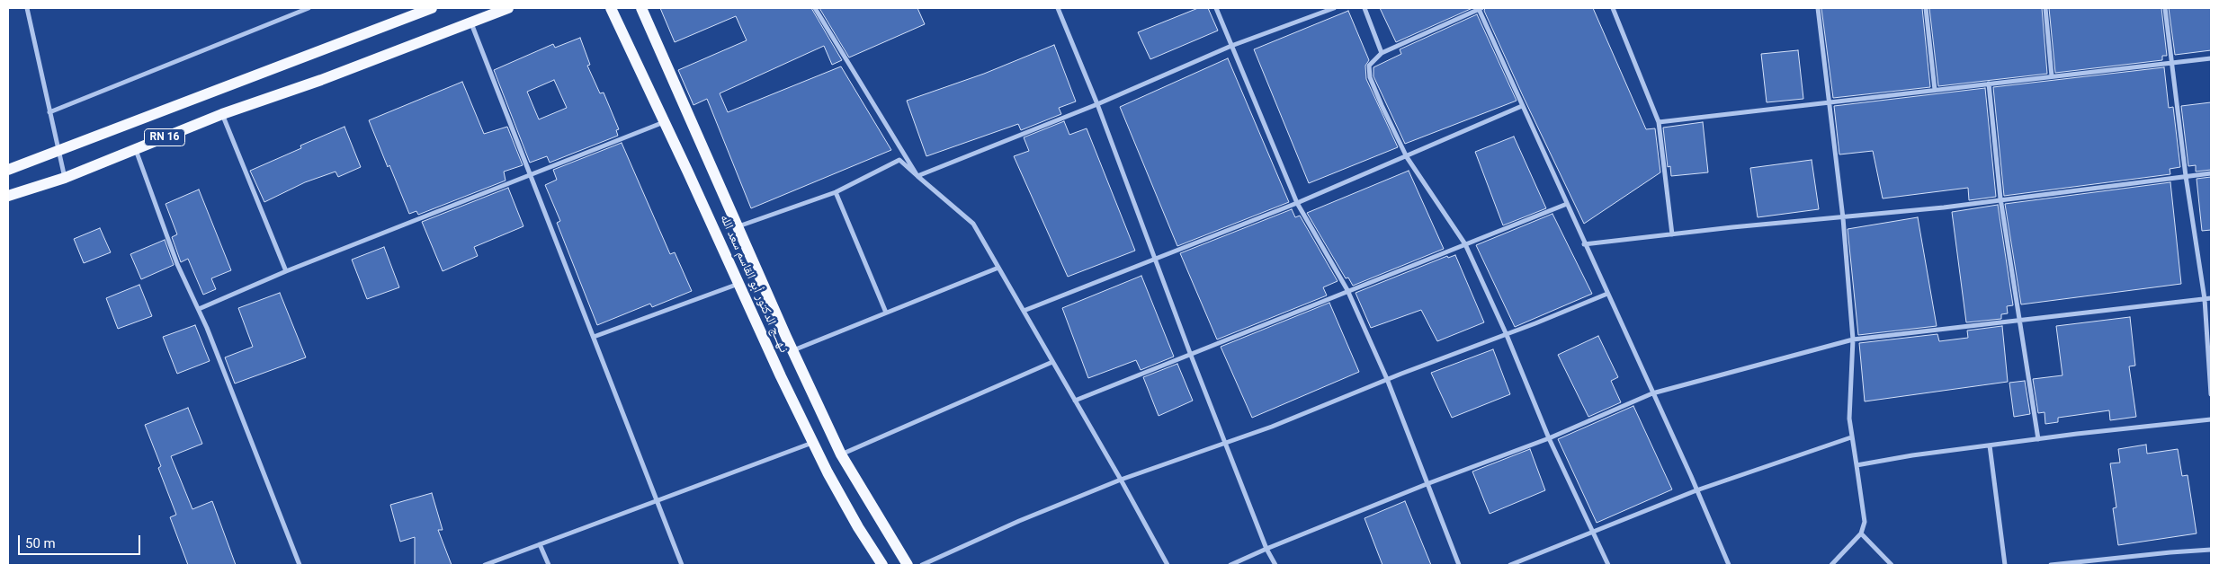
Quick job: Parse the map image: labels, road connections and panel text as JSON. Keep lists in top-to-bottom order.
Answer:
{
  "streets": {
    "main road": ["RN 16", "نـهـــج الدكتور أبو القاسم سعد الله"]
  },
  "scale_bar": "50 m"
}
